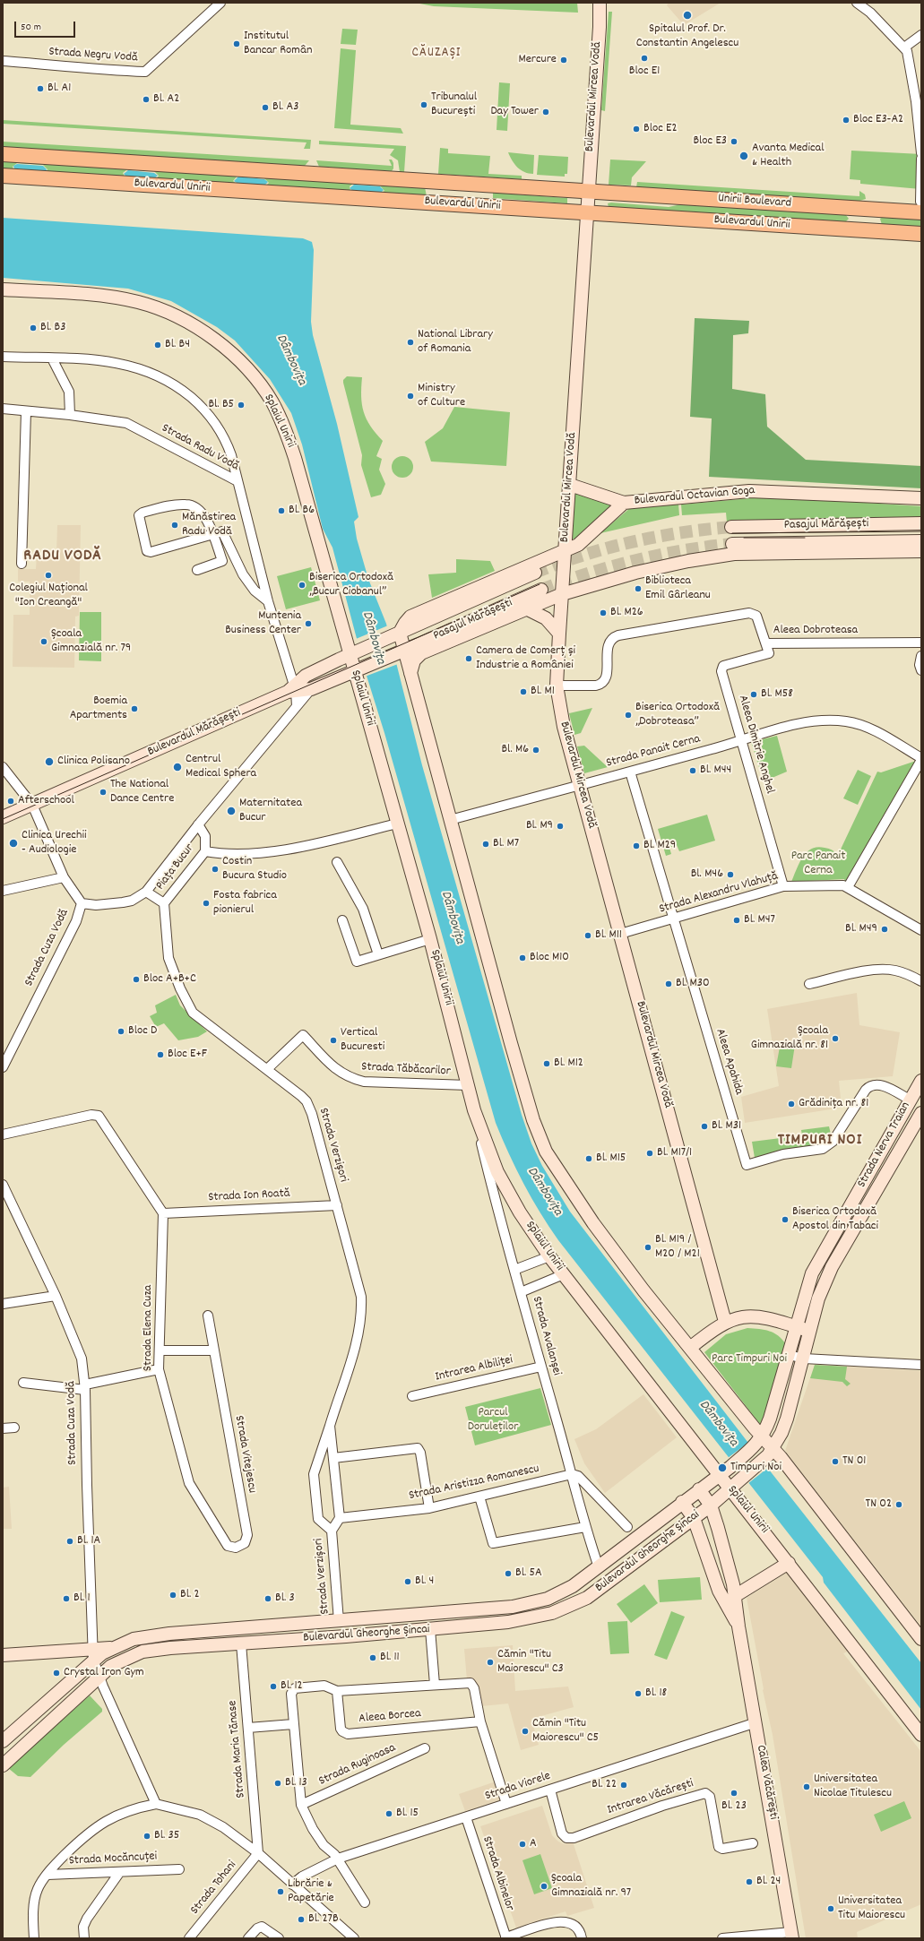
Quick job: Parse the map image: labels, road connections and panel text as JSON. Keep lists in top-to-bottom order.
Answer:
{
  "streets": {
    "main road": [
      "Bulevardul Mircea Vodă",
      "Bulevardul Unirii",
      "Unirii Boulevard",
      "Splaiul Unirii",
      "Bulevardul Octavian Goga",
      "Pasajul Mărășești",
      "Bulevardul Mărășești",
      "Strada Nerva Traian",
      "Bulevardul Gheorghe Șincai",
      "Calea Văcărești"
    ],
    "street": [
      "Strada Negru Vodă",
      "Strada Radu Vodă",
      "Aleea Dobroteasa",
      "Aleea Dimitrie Anghel",
      "Strada Panait Cerna",
      "Piața Bucur",
      "Strada Alexandru Vlahuță",
      "Strada Cuza Vodă",
      "Aleea Apahida",
      "Strada Tăbăcarilor",
      "Strada Verzișori",
      "Strada Ion Roată",
      "Strada Elena Cuza",
      "Strada Avalanșei",
      "Intrarea Albiliței",
      "Strada Vitejescu",
      "Strada Aristizza Romanescu",
      "Aleea Borcea",
      "Strada Maria Tănase",
      "Strada Ruginoasa",
      "Strada Viorele",
      "Intrarea Văcărești",
      "Strada Mocăncuței",
      "Strada Albinelor",
      "Strada Tohani"
    ]
  },
  "crossings": [
    ["Bulevardul Mircea Vodă", "Bulevardul Unirii"],
    ["Bulevardul Mircea Vodă", "Unirii Boulevard"],
    ["Bulevardul Mircea Vodă", "Bulevardul Octavian Goga"],
    ["Bulevardul Mircea Vodă", "Aleea Dobroteasa"],
    ["Bulevardul Mircea Vodă", "Strada Panait Cerna"],
    ["Bulevardul Mircea Vodă", "Strada Alexandru Vlahuță"],
    ["Bulevardul Unirii", "Unirii Boulevard"],
    ["Splaiul Unirii", "Pasajul Mărășești"],
    ["Splaiul Unirii", "Bulevardul Mărășești"],
    ["Splaiul Unirii", "Strada Tăbăcarilor"],
    ["Splaiul Unirii", "Strada Avalanșei"],
    ["Splaiul Unirii", "Bulevardul Gheorghe Șincai"],
    ["Strada Radu Vodă", "Bulevardul Mărășești"],
    ["Bulevardul Octavian Goga", "Pasajul Mărășești"],
    ["Pasajul Mărășești", "Bulevardul Mărășești"],
    ["Aleea Dobroteasa", "Aleea Dimitrie Anghel"],
    ["Bulevardul Mărășești", "Strada Cuza Vodă"],
    ["Aleea Dimitrie Anghel", "Strada Panait Cerna"],
    ["Aleea Dimitrie Anghel", "Strada Alexandru Vlahuță"],
    ["Strada Panait Cerna", "Aleea Apahida"],
    ["Piața Bucur", "Strada Verzișori"],
    ["Strada Alexandru Vlahuță", "Aleea Apahida"],
    ["Strada Cuza Vodă", "Bulevardul Gheorghe Șincai"],
    ["Aleea Apahida", "Strada Nerva Traian"],
    ["Strada Tăbăcarilor", "Strada Verzișori"],
    ["Strada Verzișori", "Strada Ion Roată"],
    ["Strada Verzișori", "Strada Aristizza Romanescu"],
    ["Strada Verzișori", "Bulevardul Gheorghe Șincai"],
    ["Strada Nerva Traian", "Bulevardul Gheorghe Șincai"],
    ["Strada Ion Roată", "Strada Elena Cuza"],
    ["Strada Elena Cuza", "Strada Vitejescu"],
    ["Strada Avalanșei", "Intrarea Albiliței"],
    ["Strada Avalanșei", "Strada Aristizza Romanescu"],
    ["Strada Avalanșei", "Bulevardul Gheorghe Șincai"],
    ["Bulevardul Gheorghe Șincai", "Strada Maria Tănase"],
    ["Bulevardul Gheorghe Șincai", "Calea Văcărești"],
    ["Strada Maria Tănase", "Strada Tohani"],
    ["Calea Văcărești", "Strada Viorele"],
    ["Strada Viorele", "Intrarea Văcărești"],
    ["Strada Viorele", "Strada Albinelor"]
  ],
  "districts": ["CĂUZAȘI", "RADU VODĂ", "TIMPURI NOI"],
  "water": ["Dâmbovița"],
  "parks": ["Parc Panait Cerna", "Parc Timpuri Noi", "Parcul Doruleților"],
  "places": [
    "Spitalul Prof. Dr. Constantin Angelescu",
    "Institutul Bancar Român",
    "Bloc E1",
    "Mercure",
    "Bl. A1",
    "Bl. A2",
    "Tribunalul București",
    "Bl. A3",
    "Day Tower",
    "Bloc E3-A2",
    "Bloc E2",
    "Bloc E3",
    "Avanta Medical & Health",
    "Bl. B3",
    "National Library of Romania",
    "Bl. B4",
    "Ministry of Culture",
    "Bl. B5",
    "Bl. B6",
    "Mănăstirea Radu Vodă",
    "Colegiul Național \"Ion Creangă\"",
    "Biserica Ortodoxă „Bucur Ciobanul”",
    "Biblioteca Emil Gârleanu",
    "Bl. M26",
    "Muntenia Business Center",
    "Școala Gimnazială nr. 79",
    "Camera de Comerț și Industrie a României",
    "Bl. M1",
    "Bl. M58",
    "Boemia Apartments",
    "Biserica Ortodoxă „Dobroteasa”",
    "Bl. M6",
    "Clinica Polisano",
    "Centrul Medical Sphera",
    "Bl. M44",
    "The National Dance Centre",
    "Afterschool",
    "Maternitatea Bucur",
    "Bl. M9",
    "Clinica Urechii - Audiologie",
    "Bl. M7",
    "Bl. M29",
    "Costin Bucura Studio",
    "Bl. M46",
    "Fosta fabrica pionierul",
    "Bl. M47",
    "Bl. M49",
    "Bl. M11",
    "Bloc M10",
    "Bloc A+B+C",
    "Bl. M30",
    "Bloc D",
    "Școala Gimnazială nr. 81",
    "Vertical Bucuresti",
    "Bloc E+F",
    "Bl. M12",
    "Grădinița nr. 81",
    "Bl. M31",
    "Bl. M17/1",
    "Bl. M15",
    "Biserica Ortodoxă Apostol din Tabaci",
    "Bl. M19 / M20 / M21",
    "TN 01",
    "Timpuri Noi",
    "TN 02",
    "Bl. 1A",
    "Bl. 5A",
    "Bl. 4",
    "Bl. 2",
    "Bl. 1",
    "Bl. 3",
    "Bl. 11",
    "Cămin \"Titu Maiorescu\" C3",
    "Crystal Iron Gym",
    "Bl. 12",
    "Bl. 18",
    "Cămin \"Titu Maiorescu\" C5",
    "Bl. 13",
    "Bl. 22",
    "Universitatea Nicolae Titulescu",
    "Bl. 23",
    "Bl. 15",
    "Bl. 35",
    "A",
    "Bl. 24",
    "Școala Gimnazială nr. 97",
    "Librărie & Papetărie",
    "Universitatea Titu Maiorescu",
    "Bl. 27B"
  ],
  "scale_bar": "50 m"
}
